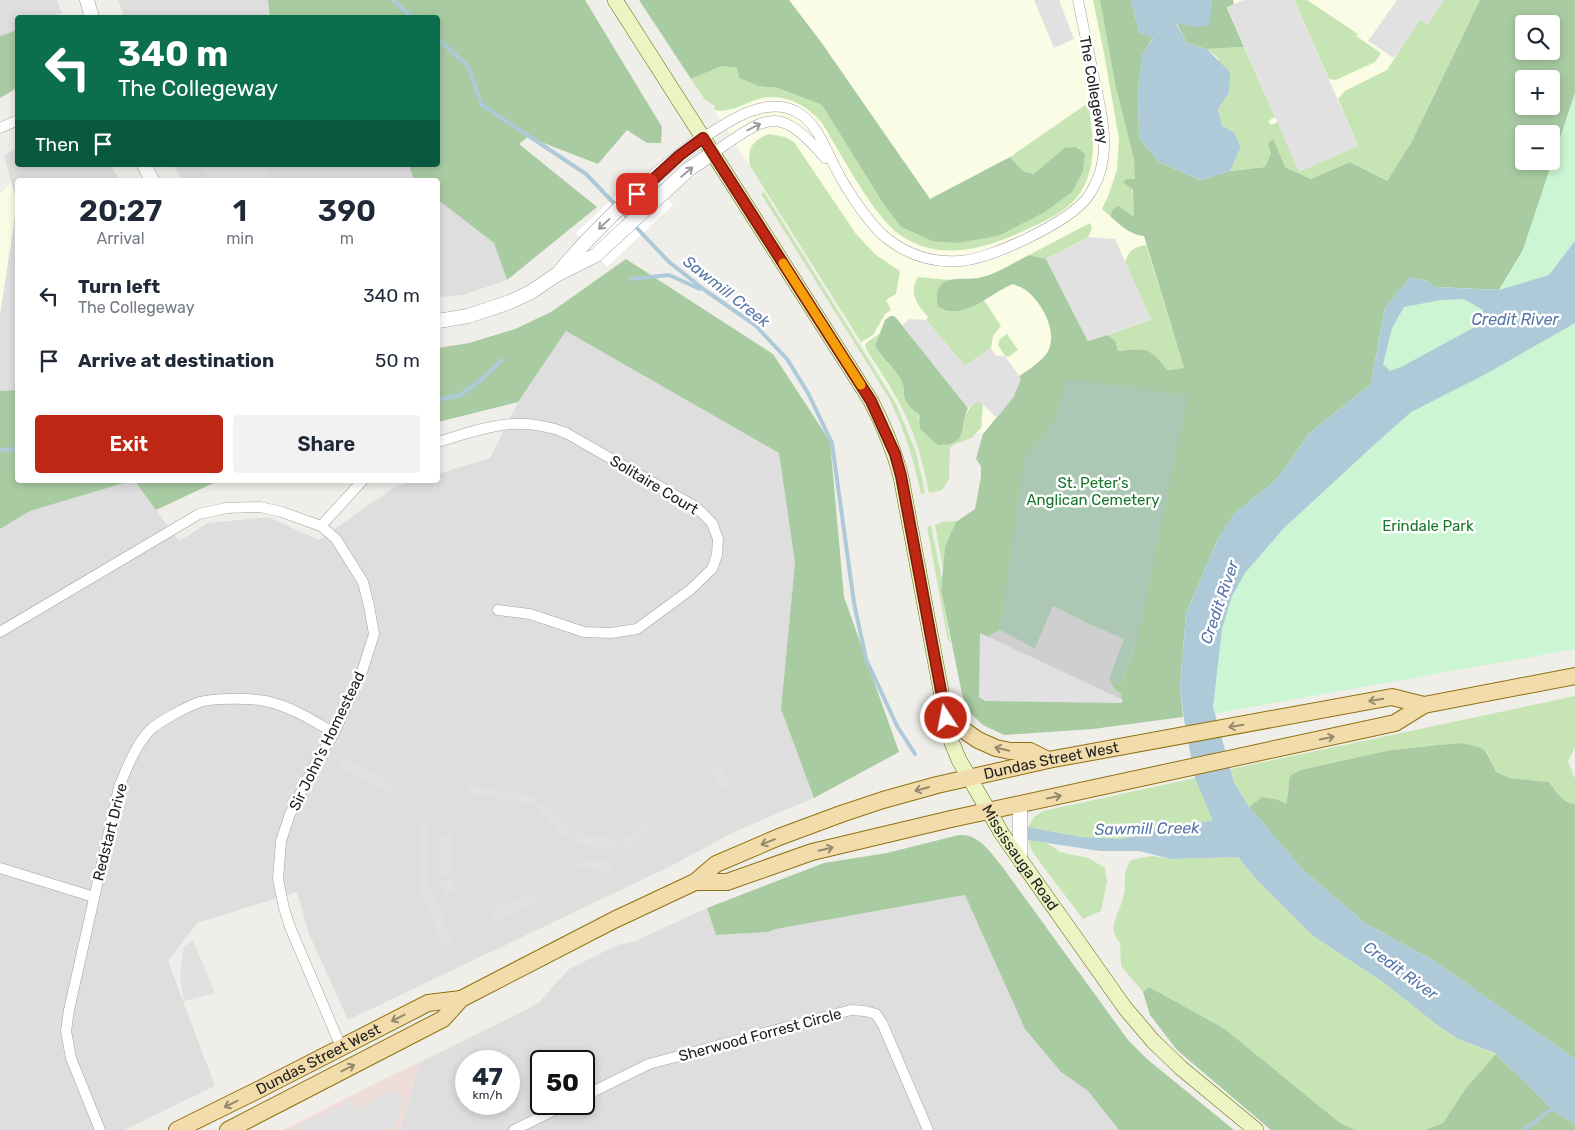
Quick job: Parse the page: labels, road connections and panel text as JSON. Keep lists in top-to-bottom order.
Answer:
{
  "streets": {
    "main road": ["Dundas Street West", "Mississauga Road"],
    "street": [
      "The Collegeway",
      "Solitaire Court",
      "Sir John's Homestead",
      "Redstart Drive",
      "Sherwood Forrest Circle"
    ]
  },
  "crossings": [
    ["The Collegeway", "Mississauga Road"],
    ["Sir John's Homestead", "Dundas Street West"],
    ["Sir John's Homestead", "Redstart Drive"],
    ["Dundas Street West", "Mississauga Road"]
  ],
  "water": ["Sawmill Creek", "Credit River"],
  "parks": ["St. Peter's Anglican Cemetery", "Erindale Park"],
  "page": {
    "map_buttons": ["+", "−"],
    "turn": ["340 m", "The Collegeway"],
    "then": "Then",
    "eta": [
      "20:27",
      "Arrival",
      "1",
      "min",
      "390",
      "m"
    ],
    "list": [
      {
        "name": "Turn left",
        "note": "The Collegeway",
        "value": "340 m"
      },
      {
        "name": "Arrive at destination",
        "value": "50 m"
      }
    ],
    "buttons": ["Exit", "Share"],
    "speed": "47 km/h",
    "limit": "50"
  }
}
